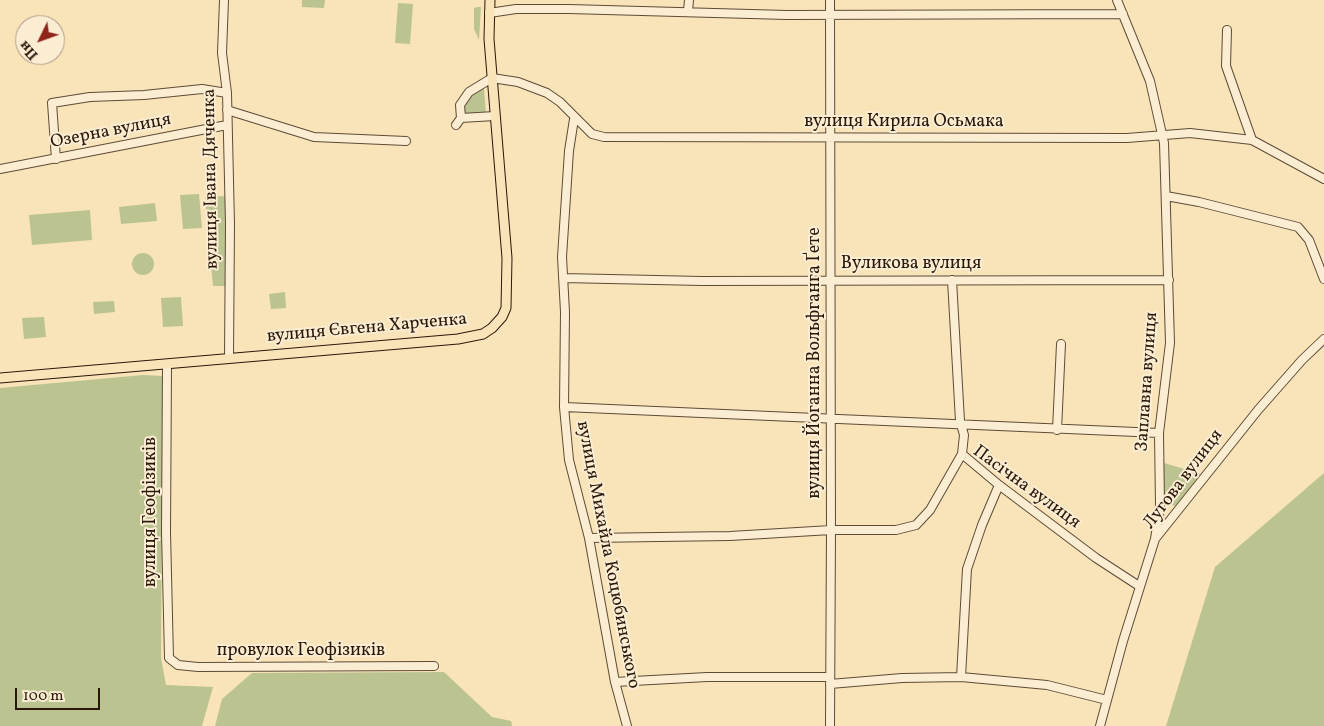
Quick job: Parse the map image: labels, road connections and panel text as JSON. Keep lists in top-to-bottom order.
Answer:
{
  "streets": {
    "main road": ["вулиця Євгена Харченка"],
    "street": [
      "вулиця Кирила Осьмака",
      "Озерна вулиця",
      "вулиця Івана Дяченка",
      "Вуликова вулиця",
      "вулиця Йоганна Вольфганга Ґете",
      "Заплавна вулиця",
      "Лугова вулиця",
      "Пасічна вулиця",
      "вулиця Геофізиків",
      "вулиця Михайла Коцюбинського",
      "провулок Геофізиків"
    ]
  },
  "crossings": [
    ["вулиця Кирила Осьмака", "вулиця Євгена Харченка"],
    ["вулиця Кирила Осьмака", "вулиця Йоганна Вольфганга Ґете"],
    ["вулиця Кирила Осьмака", "Заплавна вулиця"],
    ["вулиця Кирила Осьмака", "вулиця Михайла Коцюбинського"],
    ["Озерна вулиця", "вулиця Івана Дяченка"],
    ["вулиця Івана Дяченка", "вулиця Євгена Харченка"],
    ["Вуликова вулиця", "вулиця Йоганна Вольфганга Ґете"],
    ["Вуликова вулиця", "Заплавна вулиця"],
    ["Вуликова вулиця", "вулиця Михайла Коцюбинського"],
    ["вулиця Євгена Харченка", "вулиця Геофізиків"],
    ["вулиця Йоганна Вольфганга Ґете", "Пасічна вулиця"],
    ["Заплавна вулиця", "Лугова вулиця"],
    ["Лугова вулиця", "Пасічна вулиця"],
    ["Пасічна вулиця", "вулиця Михайла Коцюбинського"],
    ["вулиця Геофізиків", "провулок Геофізиків"]
  ],
  "scale_bar": "100 m",
  "north": "bottom left"
}
